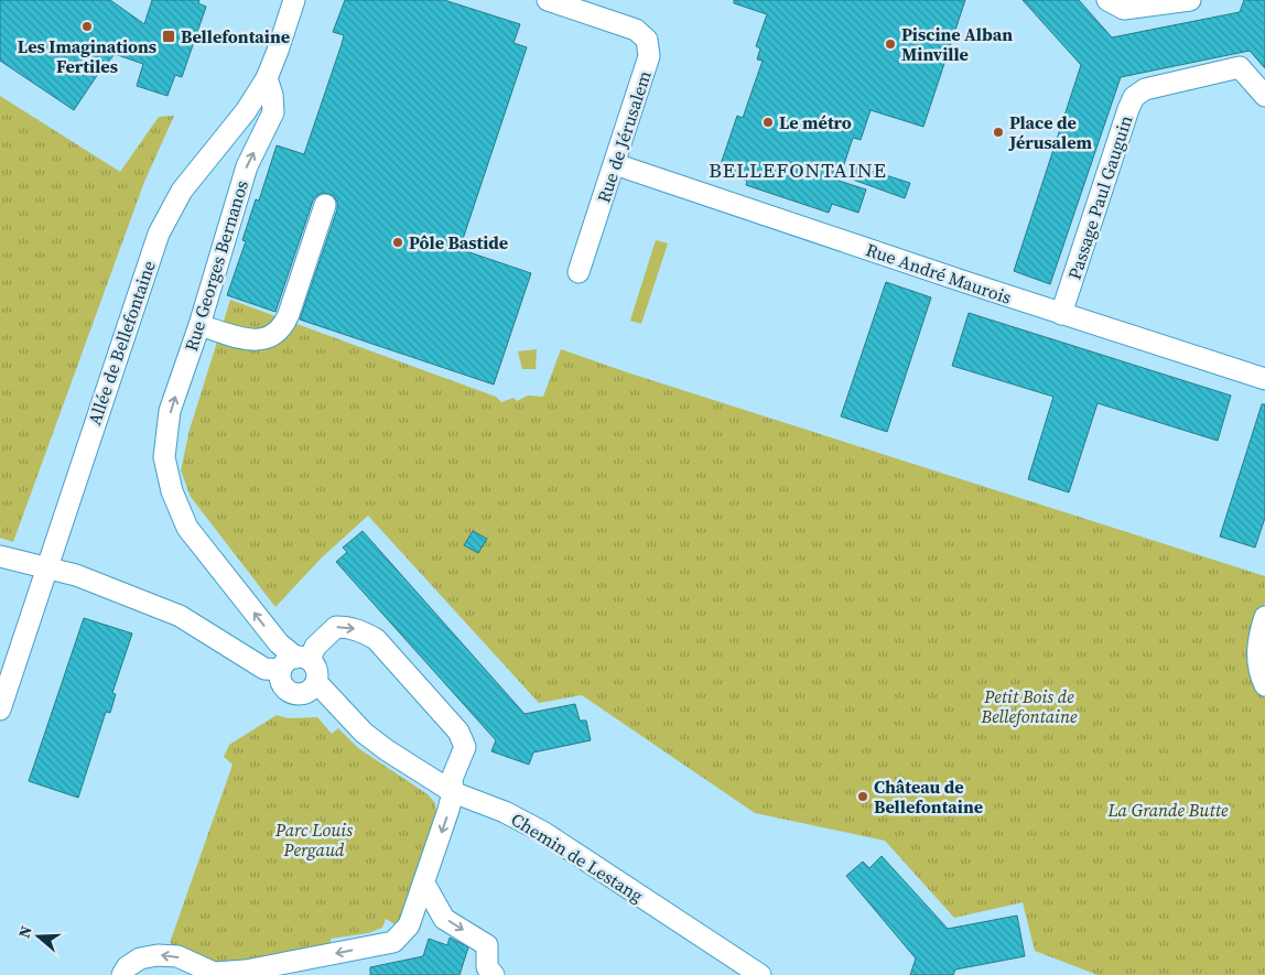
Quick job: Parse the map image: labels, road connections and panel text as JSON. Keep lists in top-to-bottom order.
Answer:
{
  "streets": {
    "street": [
      "Rue de Jérusalem",
      "Passage Paul Gauguin",
      "Rue Georges Bernanos",
      "Rue André Maurois",
      "Allée de Bellefontaine",
      "Chemin de Lestang"
    ]
  },
  "crossings": [
    ["Rue de Jérusalem", "Rue André Maurois"],
    ["Passage Paul Gauguin", "Rue André Maurois"],
    ["Rue Georges Bernanos", "Allée de Bellefontaine"],
    ["Rue Georges Bernanos", "Chemin de Lestang"]
  ],
  "one_way": ["Rue Georges Bernanos"],
  "districts": ["BELLEFONTAINE"],
  "parks": ["Petit Bois de Bellefontaine", "La Grande Butte", "Parc Louis Pergaud"],
  "places": {
    "other": [
      "Les Imaginations Fertiles",
      "Piscine Alban Minville",
      "Le métro",
      "Place de Jérusalem",
      "Pôle Bastide",
      "Château de Bellefontaine"
    ],
    "transit": ["Bellefontaine"]
  },
  "north": "left"
}
